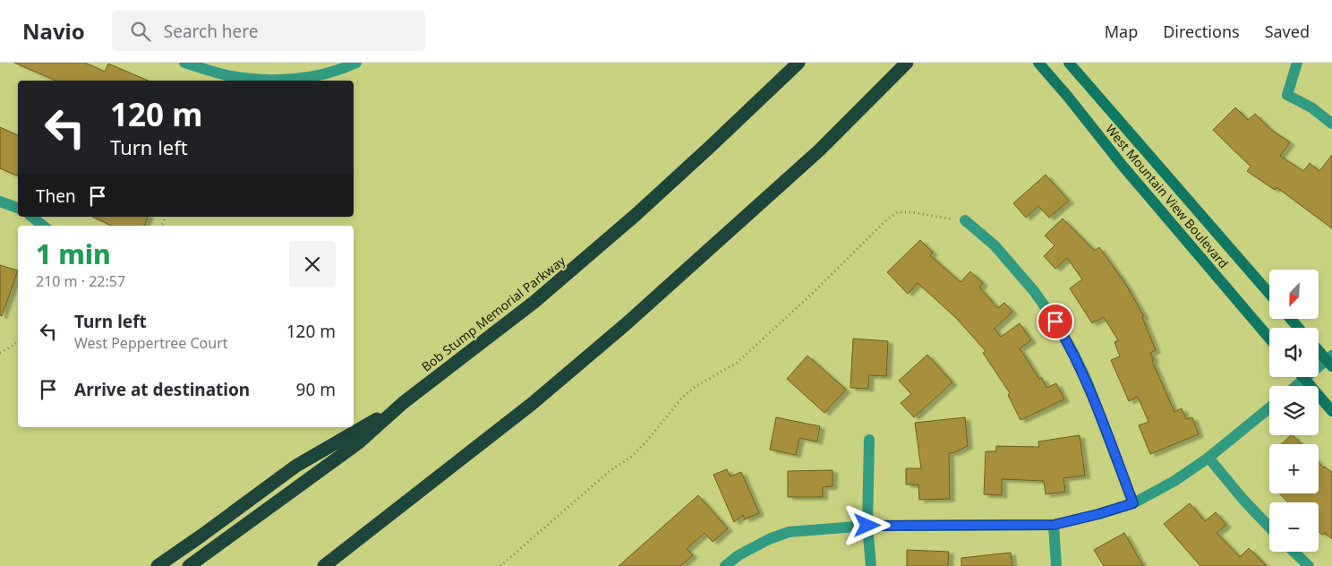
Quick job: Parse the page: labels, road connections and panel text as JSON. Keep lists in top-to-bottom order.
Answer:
{
  "streets": {
    "highway": ["Bob Stump Memorial Parkway"],
    "street": ["West Mountain View Boulevard"]
  },
  "north": "bottom left",
  "page": {
    "header": "Navio",
    "search": "Search here",
    "nav": ["Map", "Directions", "Saved"],
    "turn": ["120 m", "Turn left"],
    "then": "Then",
    "heading": ["1 min", "210 m · 22:57"],
    "map_buttons": ["+", "−"],
    "list": [
      {
        "name": "Turn left",
        "note": "West Peppertree Court",
        "value": "120 m"
      },
      {
        "name": "Arrive at destination",
        "value": "90 m"
      }
    ]
  }
}
